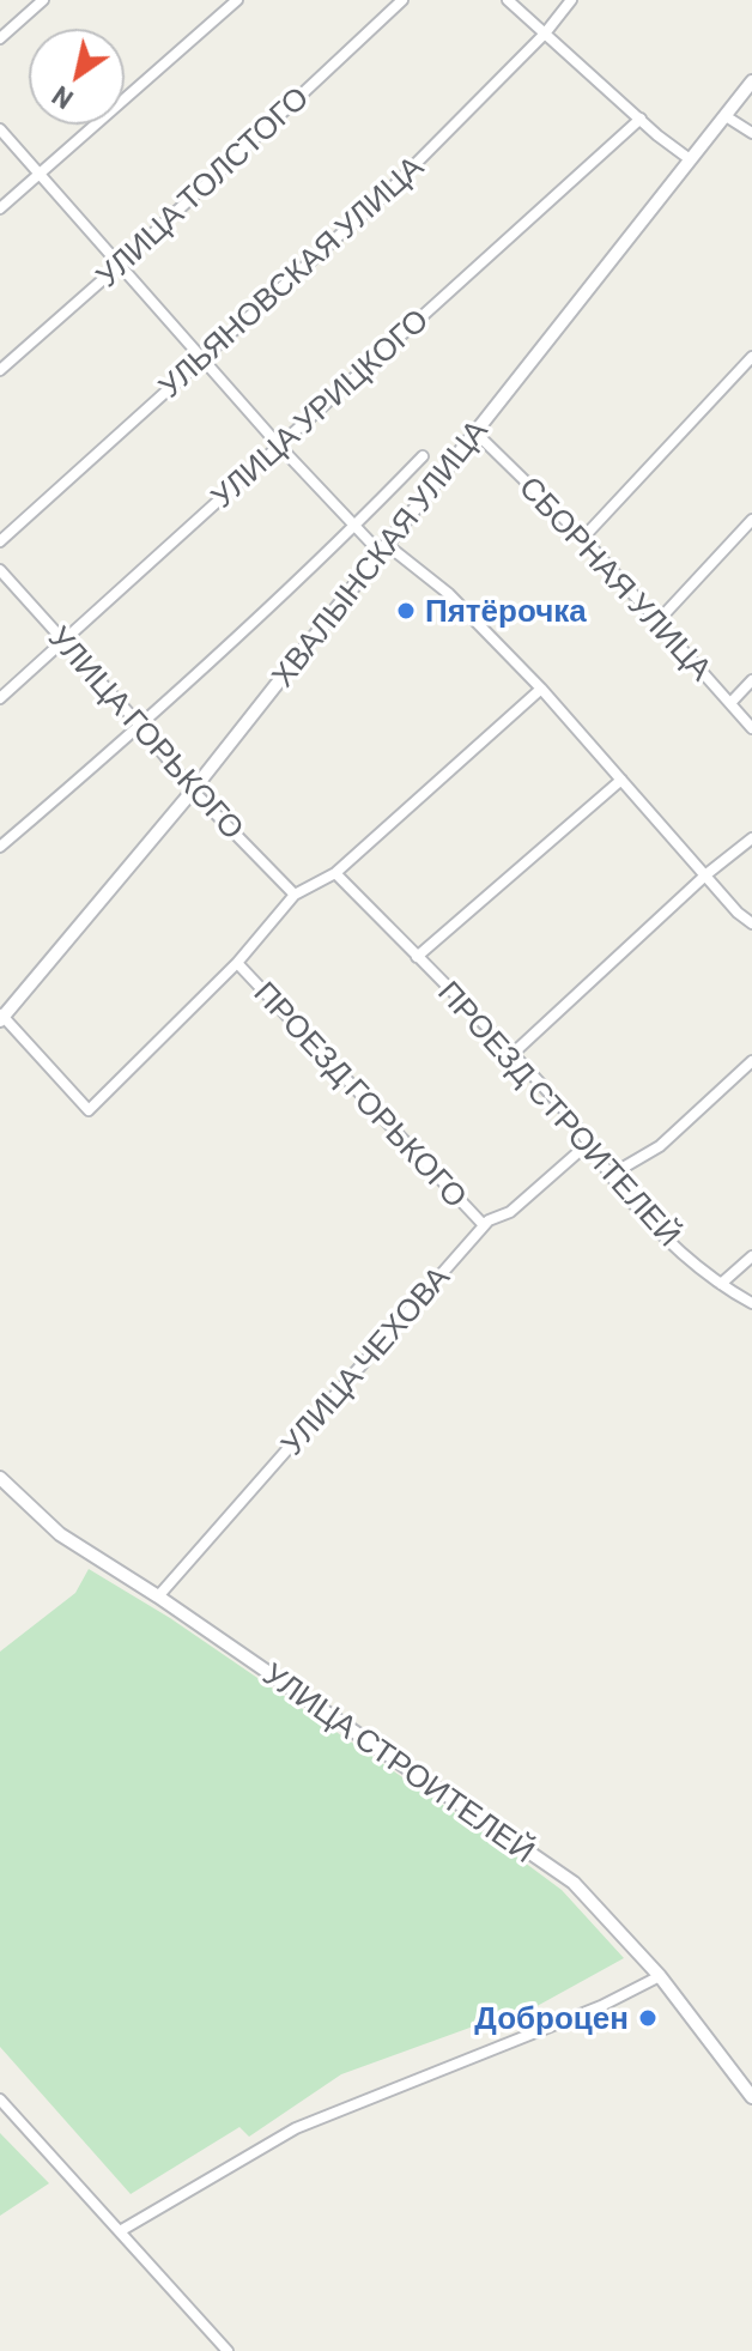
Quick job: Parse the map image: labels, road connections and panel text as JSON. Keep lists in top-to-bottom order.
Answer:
{
  "streets": {
    "street": [
      "УЛИЦА ТОЛСТОГО",
      "УЛЬЯНОВСКАЯ УЛИЦА",
      "УЛИЦА УРИЦКОГО",
      "ХВАЛЫНСКАЯ УЛИЦА",
      "СБОРНАЯ УЛИЦА",
      "УЛИЦА ГОРЬКОГО",
      "ПРОЕЗД ГОРЬКОГО",
      "ПРОЕЗД СТРОИТЕЛЕЙ",
      "УЛИЦА ЧЕХОВА",
      "УЛИЦА СТРОИТЕЛЕЙ"
    ]
  },
  "crossings": [
    ["УЛИЦА УРИЦКОГО", "УЛИЦА ГОРЬКОГО"],
    ["ХВАЛЫНСКАЯ УЛИЦА", "СБОРНАЯ УЛИЦА"],
    ["ХВАЛЫНСКАЯ УЛИЦА", "УЛИЦА ГОРЬКОГО"],
    ["ПРОЕЗД ГОРЬКОГО", "УЛИЦА ЧЕХОВА"],
    ["ПРОЕЗД СТРОИТЕЛЕЙ", "УЛИЦА ЧЕХОВА"],
    ["УЛИЦА ЧЕХОВА", "УЛИЦА СТРОИТЕЛЕЙ"]
  ],
  "places": ["Пятёрочка", "Доброцен"],
  "north": "bottom left"
}
